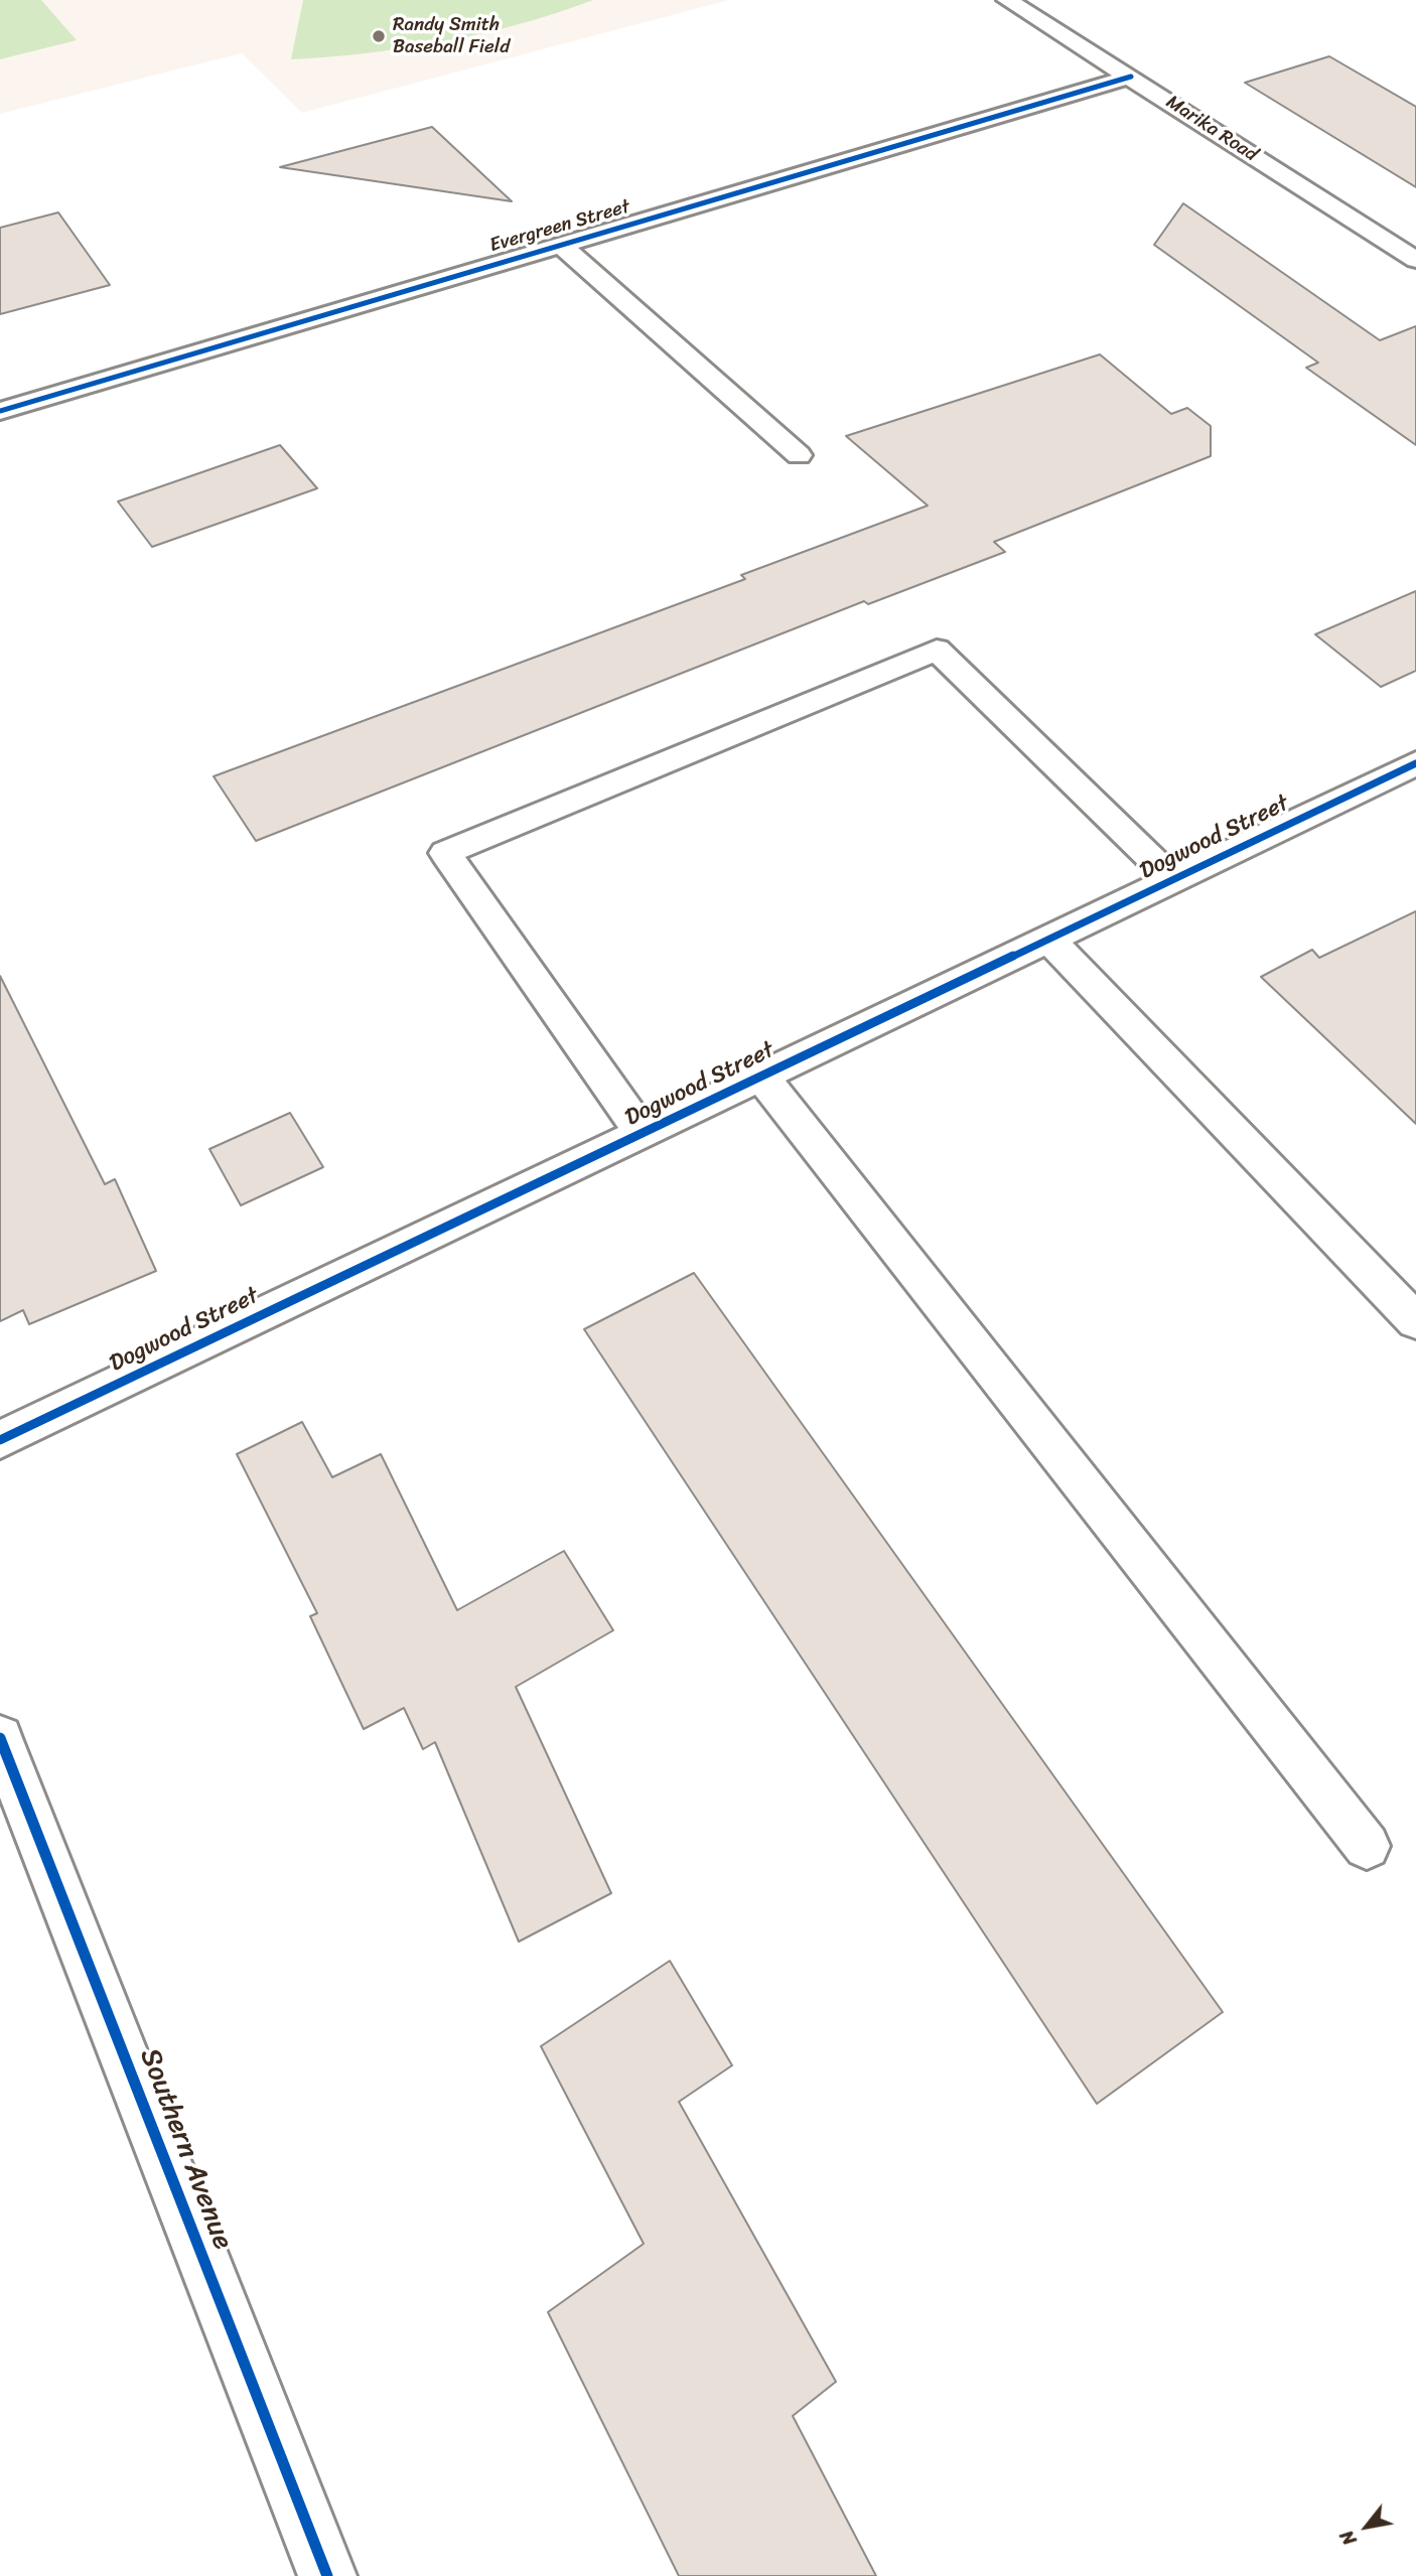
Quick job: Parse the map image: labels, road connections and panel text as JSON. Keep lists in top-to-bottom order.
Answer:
{
  "streets": {
    "street": [
      "Marika Road",
      "Evergreen Street",
      "Dogwood Street",
      "Southern Avenue"
    ]
  },
  "crossings": [
    ["Marika Road", "Evergreen Street"]
  ],
  "places": ["Randy Smith Baseball Field"],
  "north": "bottom left"
}
